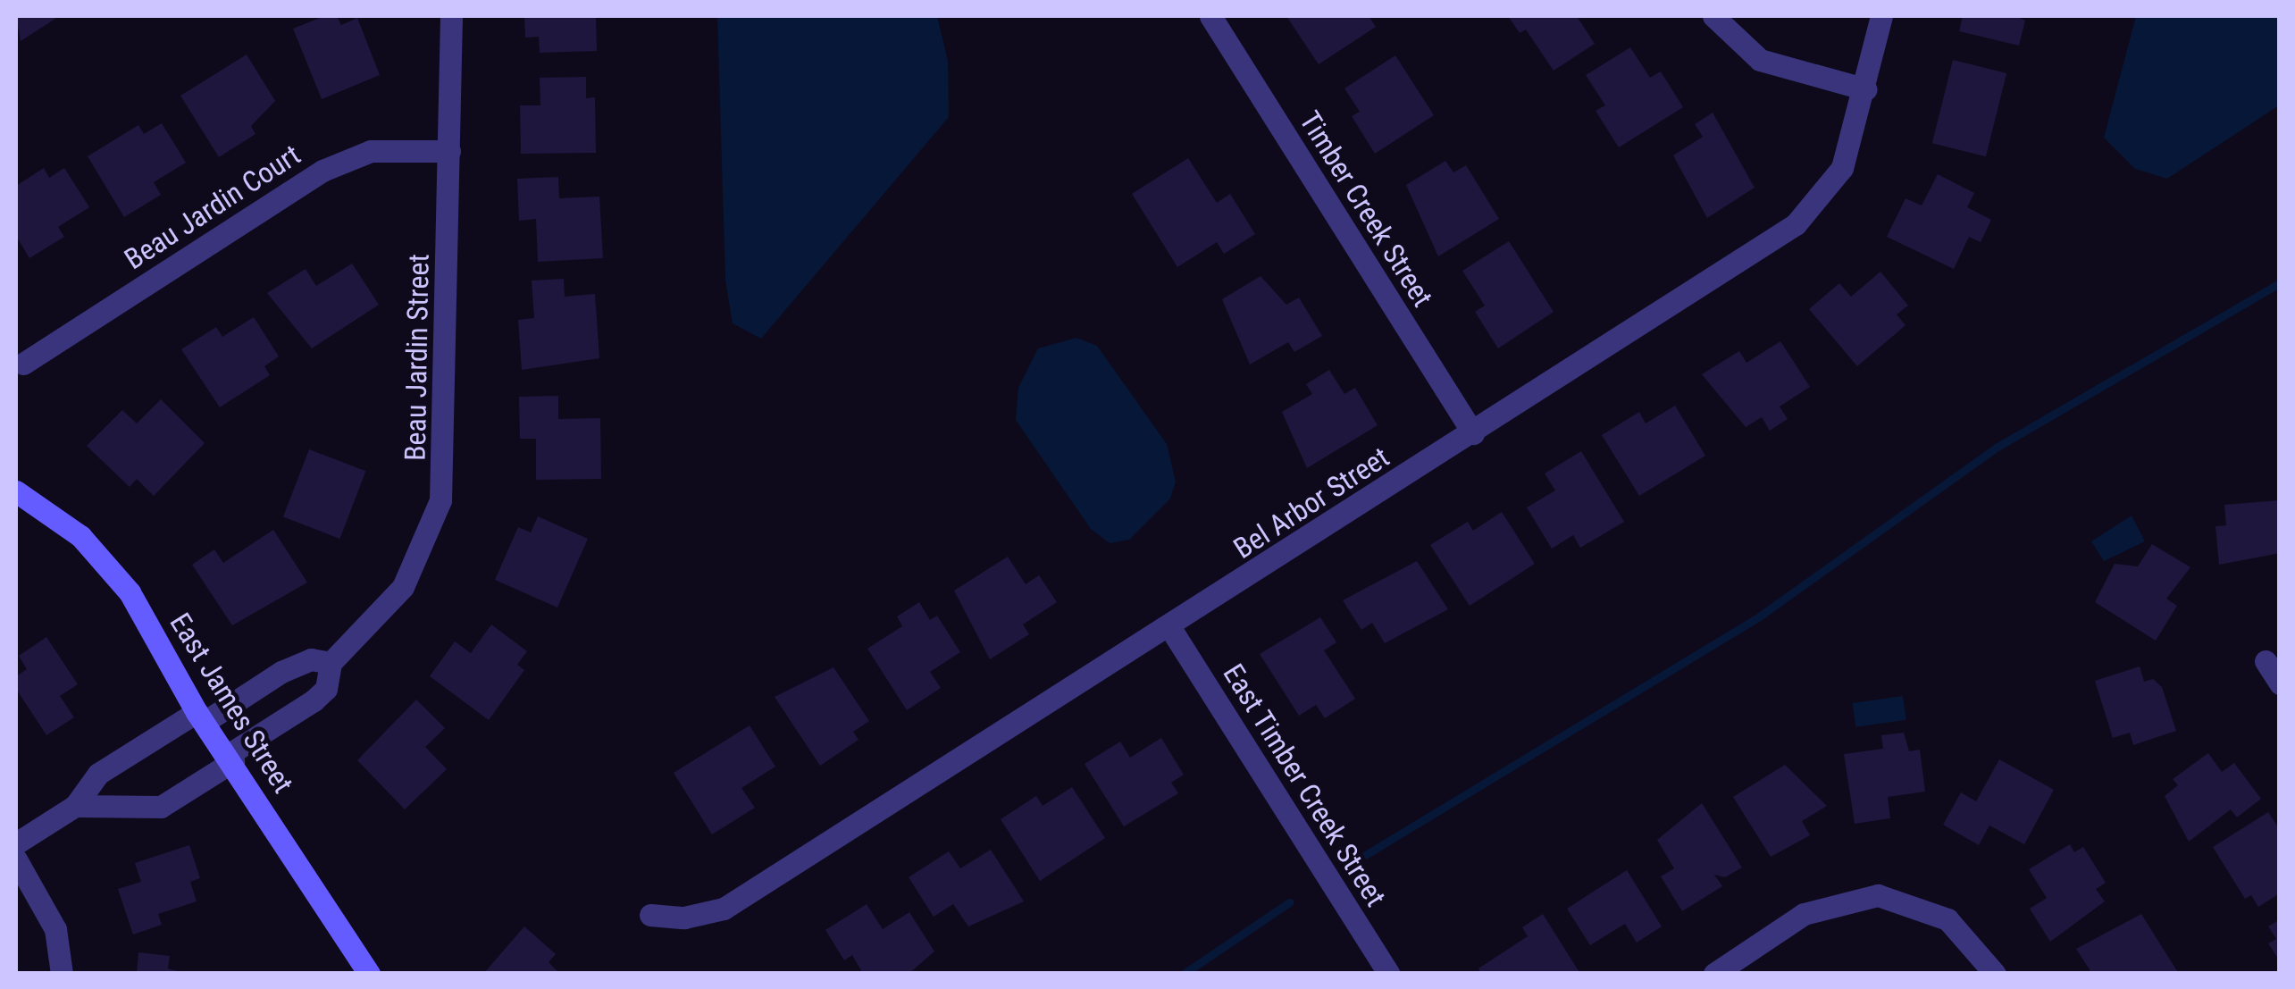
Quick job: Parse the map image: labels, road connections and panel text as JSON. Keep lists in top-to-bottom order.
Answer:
{
  "streets": {
    "street": [
      "Beau Jardin Court",
      "Timber Creek Street",
      "Beau Jardin Street",
      "Bel Arbor Street",
      "East James Street",
      "East Timber Creek Street"
    ]
  },
  "crossings": [
    ["Beau Jardin Court", "Beau Jardin Street"],
    ["Timber Creek Street", "Bel Arbor Street"],
    ["Beau Jardin Street", "East James Street"],
    ["Bel Arbor Street", "East Timber Creek Street"]
  ]
}
